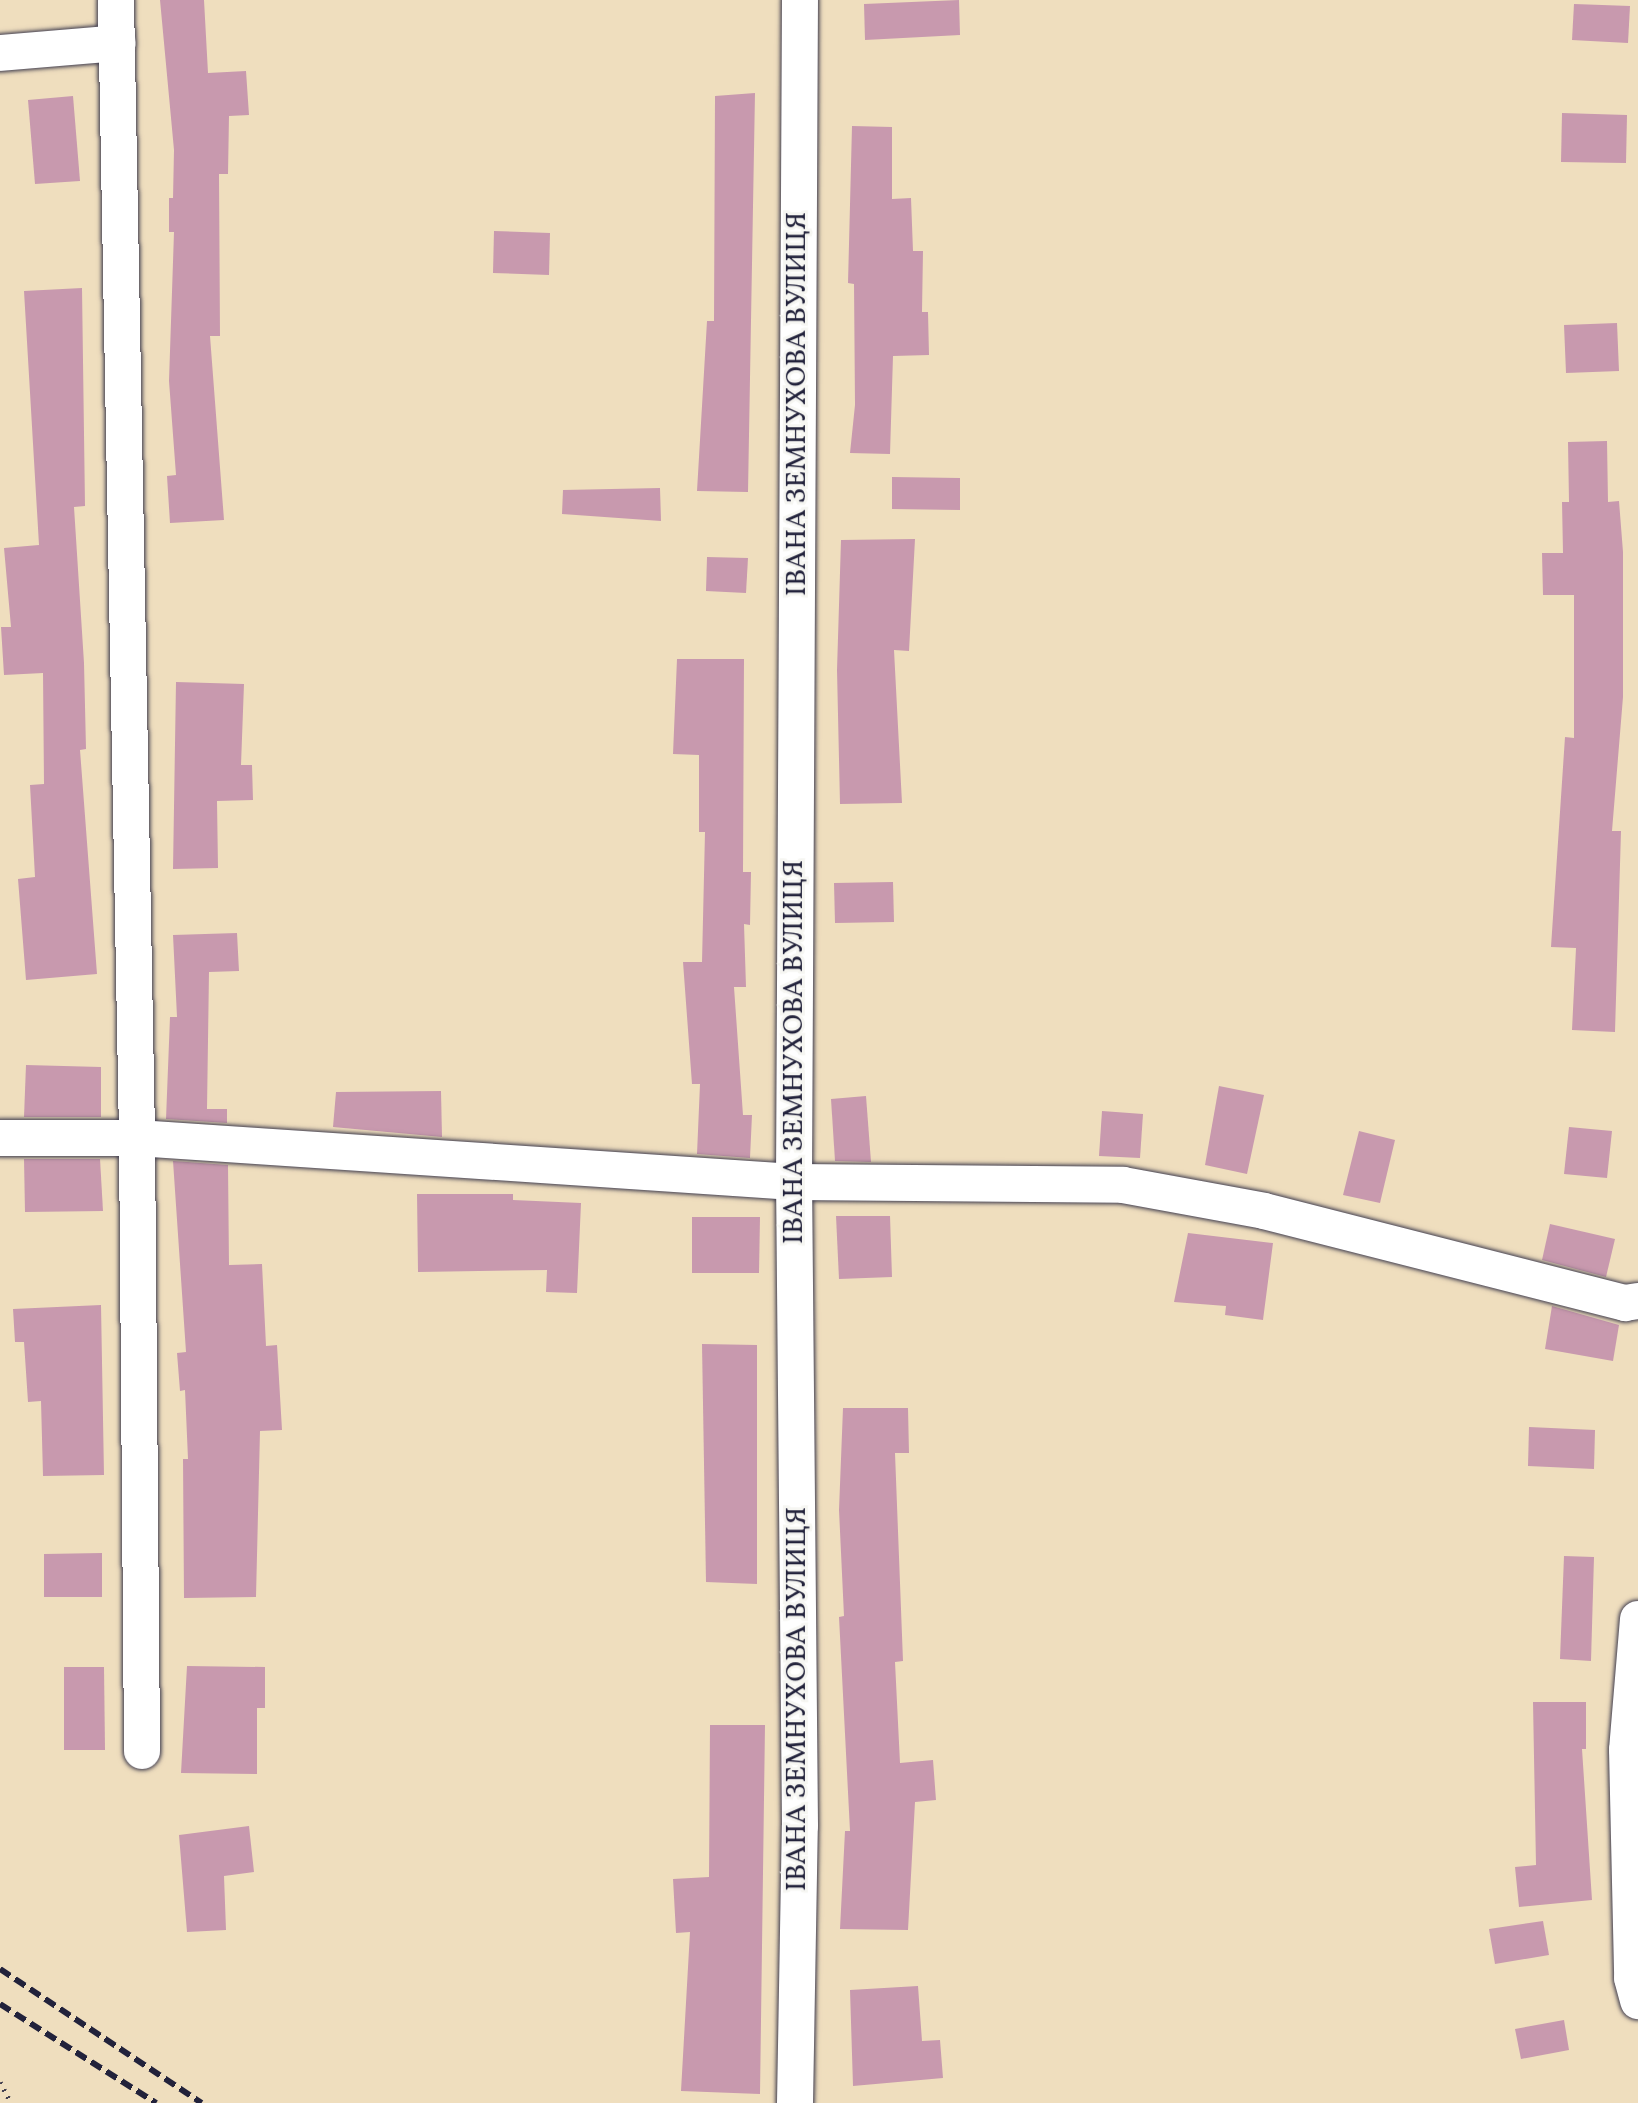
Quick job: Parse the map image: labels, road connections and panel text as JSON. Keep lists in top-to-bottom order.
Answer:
{
  "streets": {
    "street": ["ІВАНА ЗЕМНУХОВА ВУЛИЦЯ"]
  }
}
